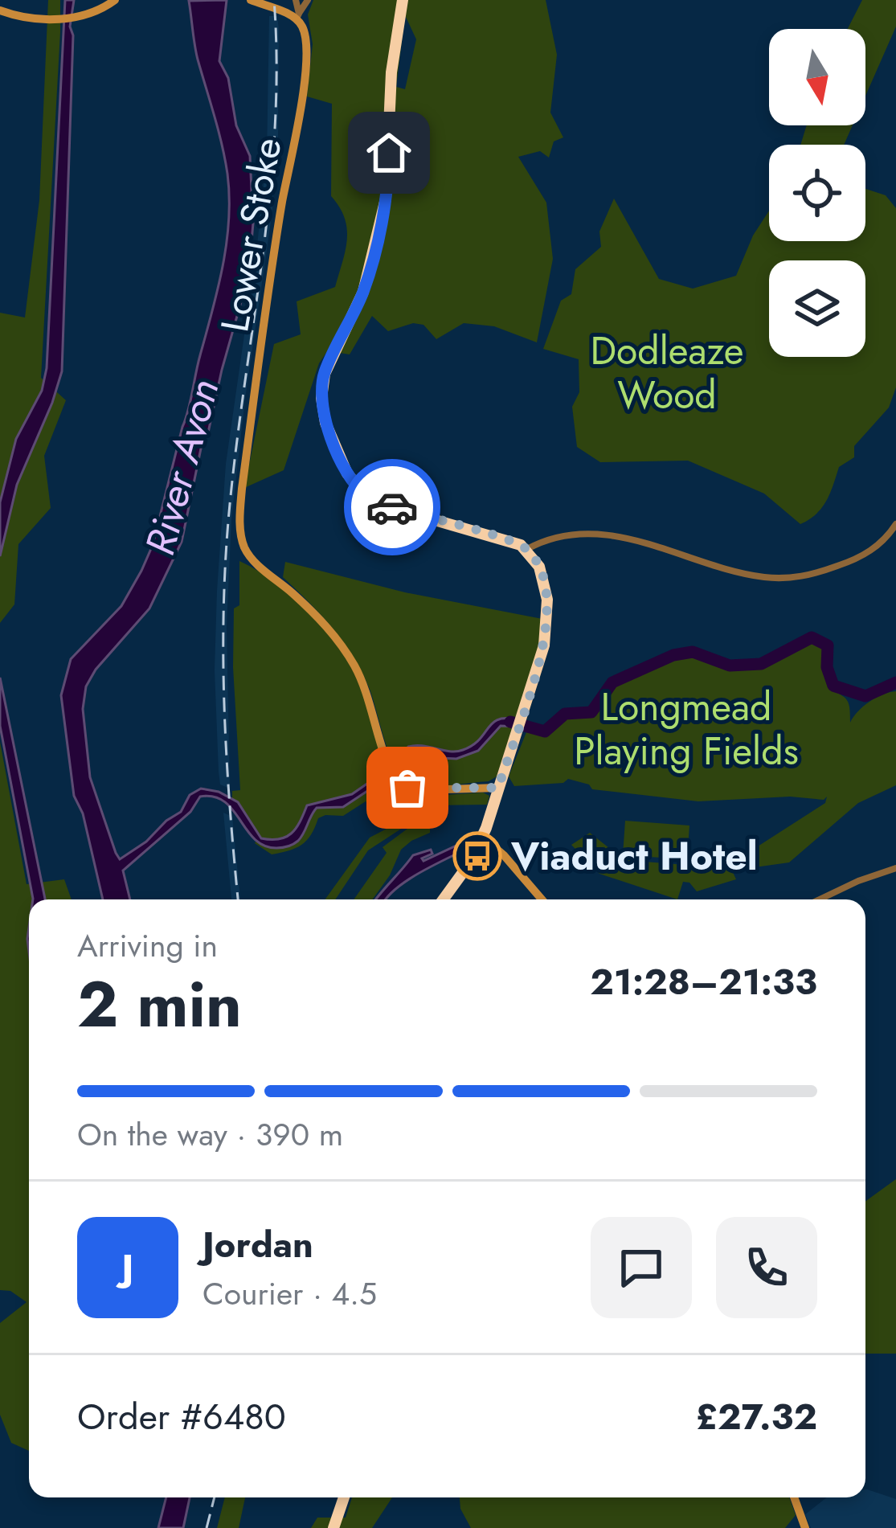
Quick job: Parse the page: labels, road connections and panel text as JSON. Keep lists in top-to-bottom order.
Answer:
{
  "streets": {
    "main road": ["Lower Stoke"]
  },
  "water": ["River Avon"],
  "parks": ["Dodleaze Wood", "Longmead Playing Fields"],
  "places": {
    "bus stop": ["Viaduct Hotel"]
  },
  "north": "bottom",
  "page": {
    "heading": ["2 min", "Arriving in", "21:28–21:33"],
    "panel": [
      "Jordan",
      "Courier · 4.5",
      "Order #6480",
      "£27.32"
    ],
    "bar": "On the way · 390 m",
    "round": "J"
  }
}
